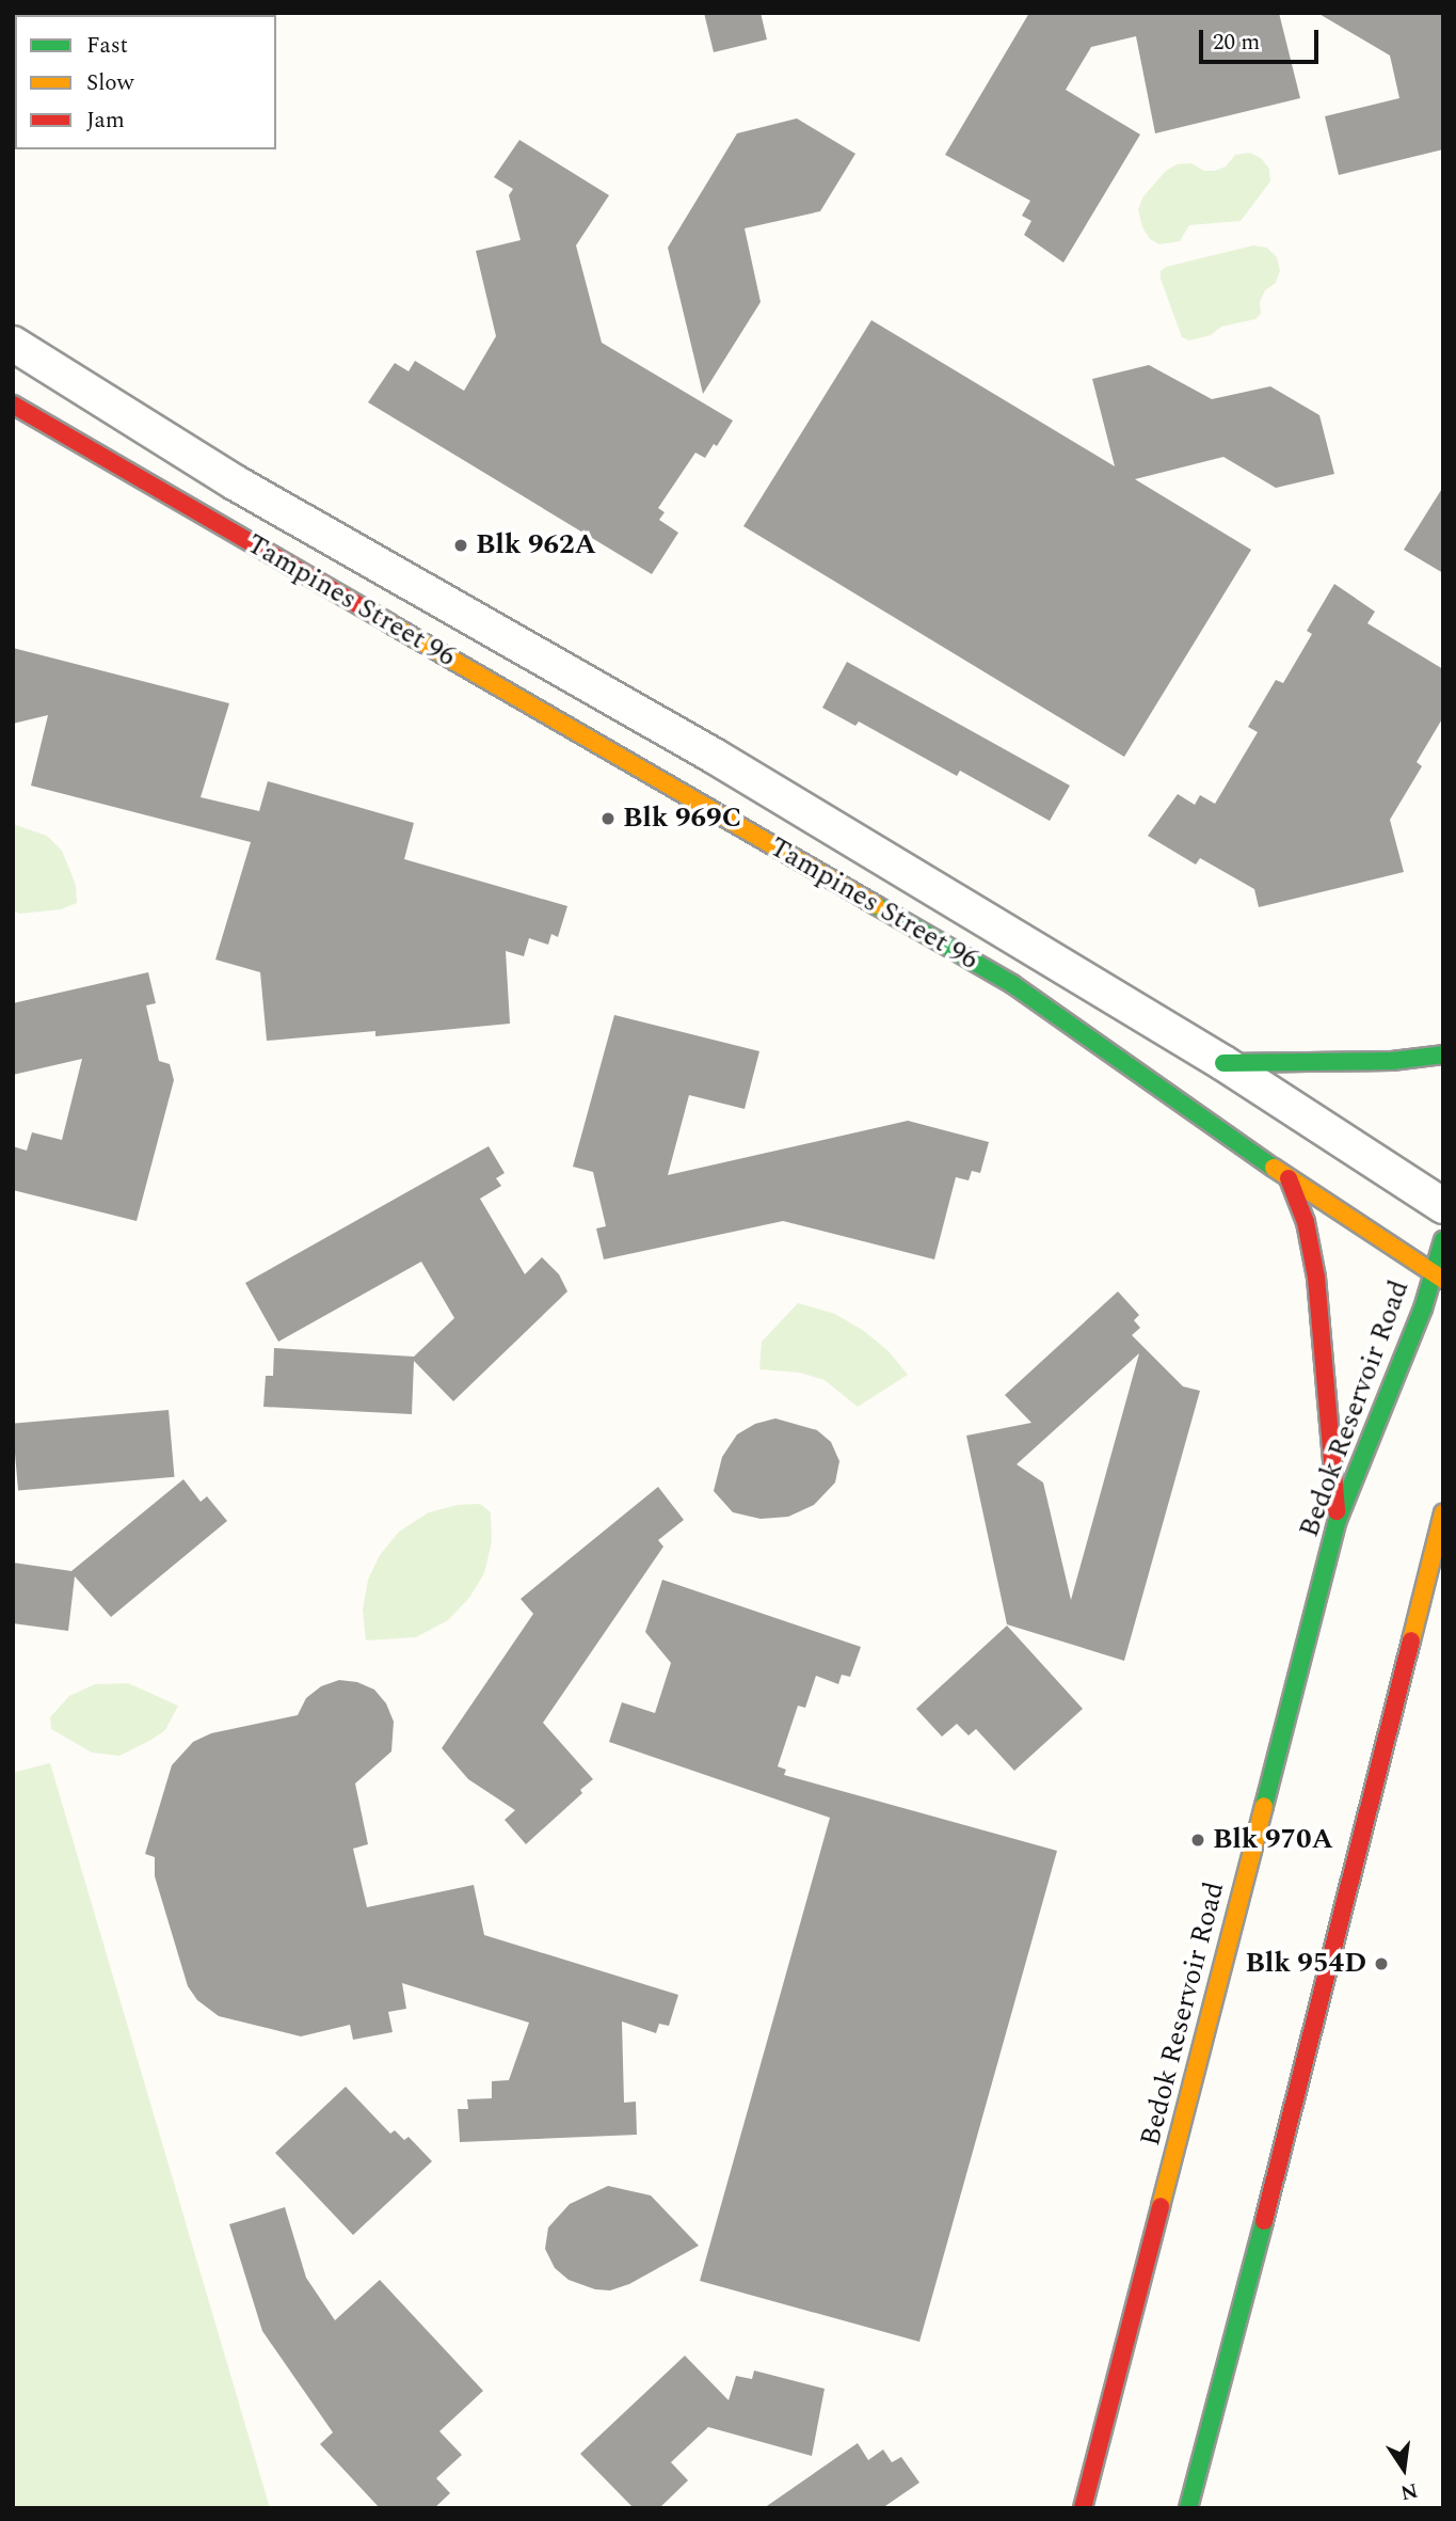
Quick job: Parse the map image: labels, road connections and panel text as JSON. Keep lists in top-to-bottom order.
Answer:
{
  "streets": {
    "main road": ["Tampines Street 96", "Bedok Reservoir Road"]
  },
  "crossings": [
    ["Tampines Street 96", "Bedok Reservoir Road"]
  ],
  "places": [
    "Blk 962A",
    "Blk 969C",
    "Blk 970A",
    "Blk 954D"
  ],
  "legend": ["Fast", "Slow", "Jam"],
  "scale_bar": "20 m",
  "north": "bottom"
}
